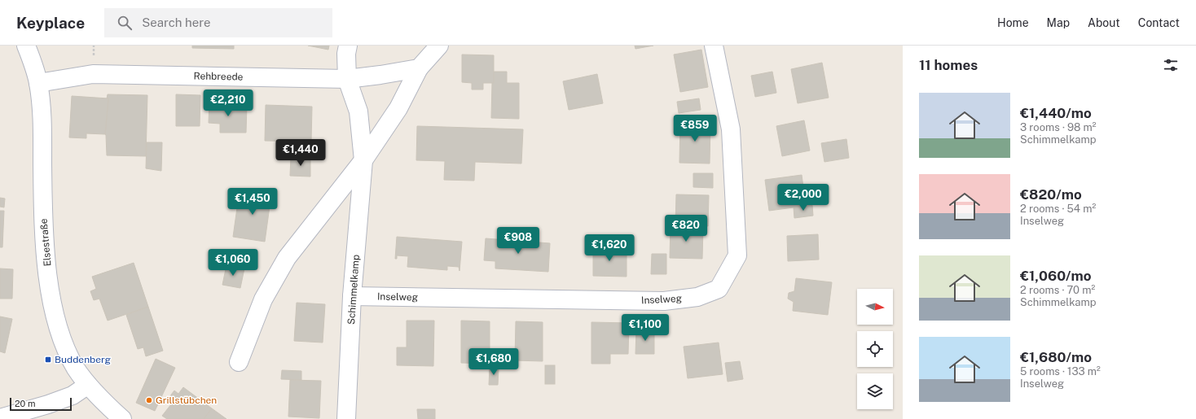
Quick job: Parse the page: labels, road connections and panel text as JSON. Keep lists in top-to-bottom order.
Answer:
{
  "streets": {
    "street": [
      "Rehbreede",
      "Elsestraße",
      "Schimmelkamp",
      "Inselweg"
    ]
  },
  "crossings": [
    ["Rehbreede", "Elsestraße"],
    ["Rehbreede", "Schimmelkamp"],
    ["Schimmelkamp", "Inselweg"]
  ],
  "places": {
    "transit": ["Buddenberg"],
    "other": ["Grillstübchen"]
  },
  "scale_bar": "20 m",
  "north": "right",
  "page": {
    "header": "Keyplace",
    "search": "Search here",
    "nav": [
      "Home",
      "Map",
      "About",
      "Contact"
    ],
    "heading": "11 homes",
    "list": [
      {
        "name": "€1,440/mo",
        "note": "3 rooms · 98 m² · Schimmelkamp"
      },
      {
        "name": "€820/mo",
        "note": "2 rooms · 54 m² · Inselweg"
      },
      {
        "name": "€1,060/mo",
        "note": "2 rooms · 70 m² · Schimmelkamp"
      },
      {
        "name": "€1,680/mo",
        "note": "5 rooms · 133 m² · Inselweg"
      }
    ],
    "price": [
      "€2,210",
      "€859",
      "€1,440",
      "€2,000",
      "€1,450",
      "€820",
      "€908",
      "€1,620",
      "€1,060",
      "€1,100",
      "€1,680"
    ],
    "scale": "20 m"
  }
}
